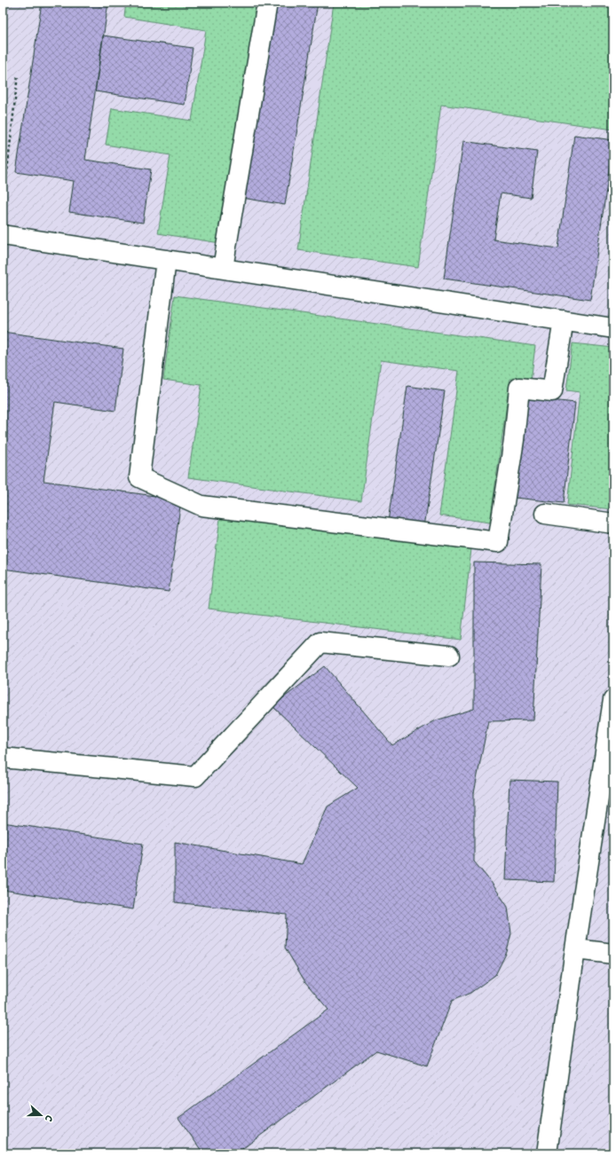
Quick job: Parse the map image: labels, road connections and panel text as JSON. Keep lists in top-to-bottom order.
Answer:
{
  "north": "right"
}
